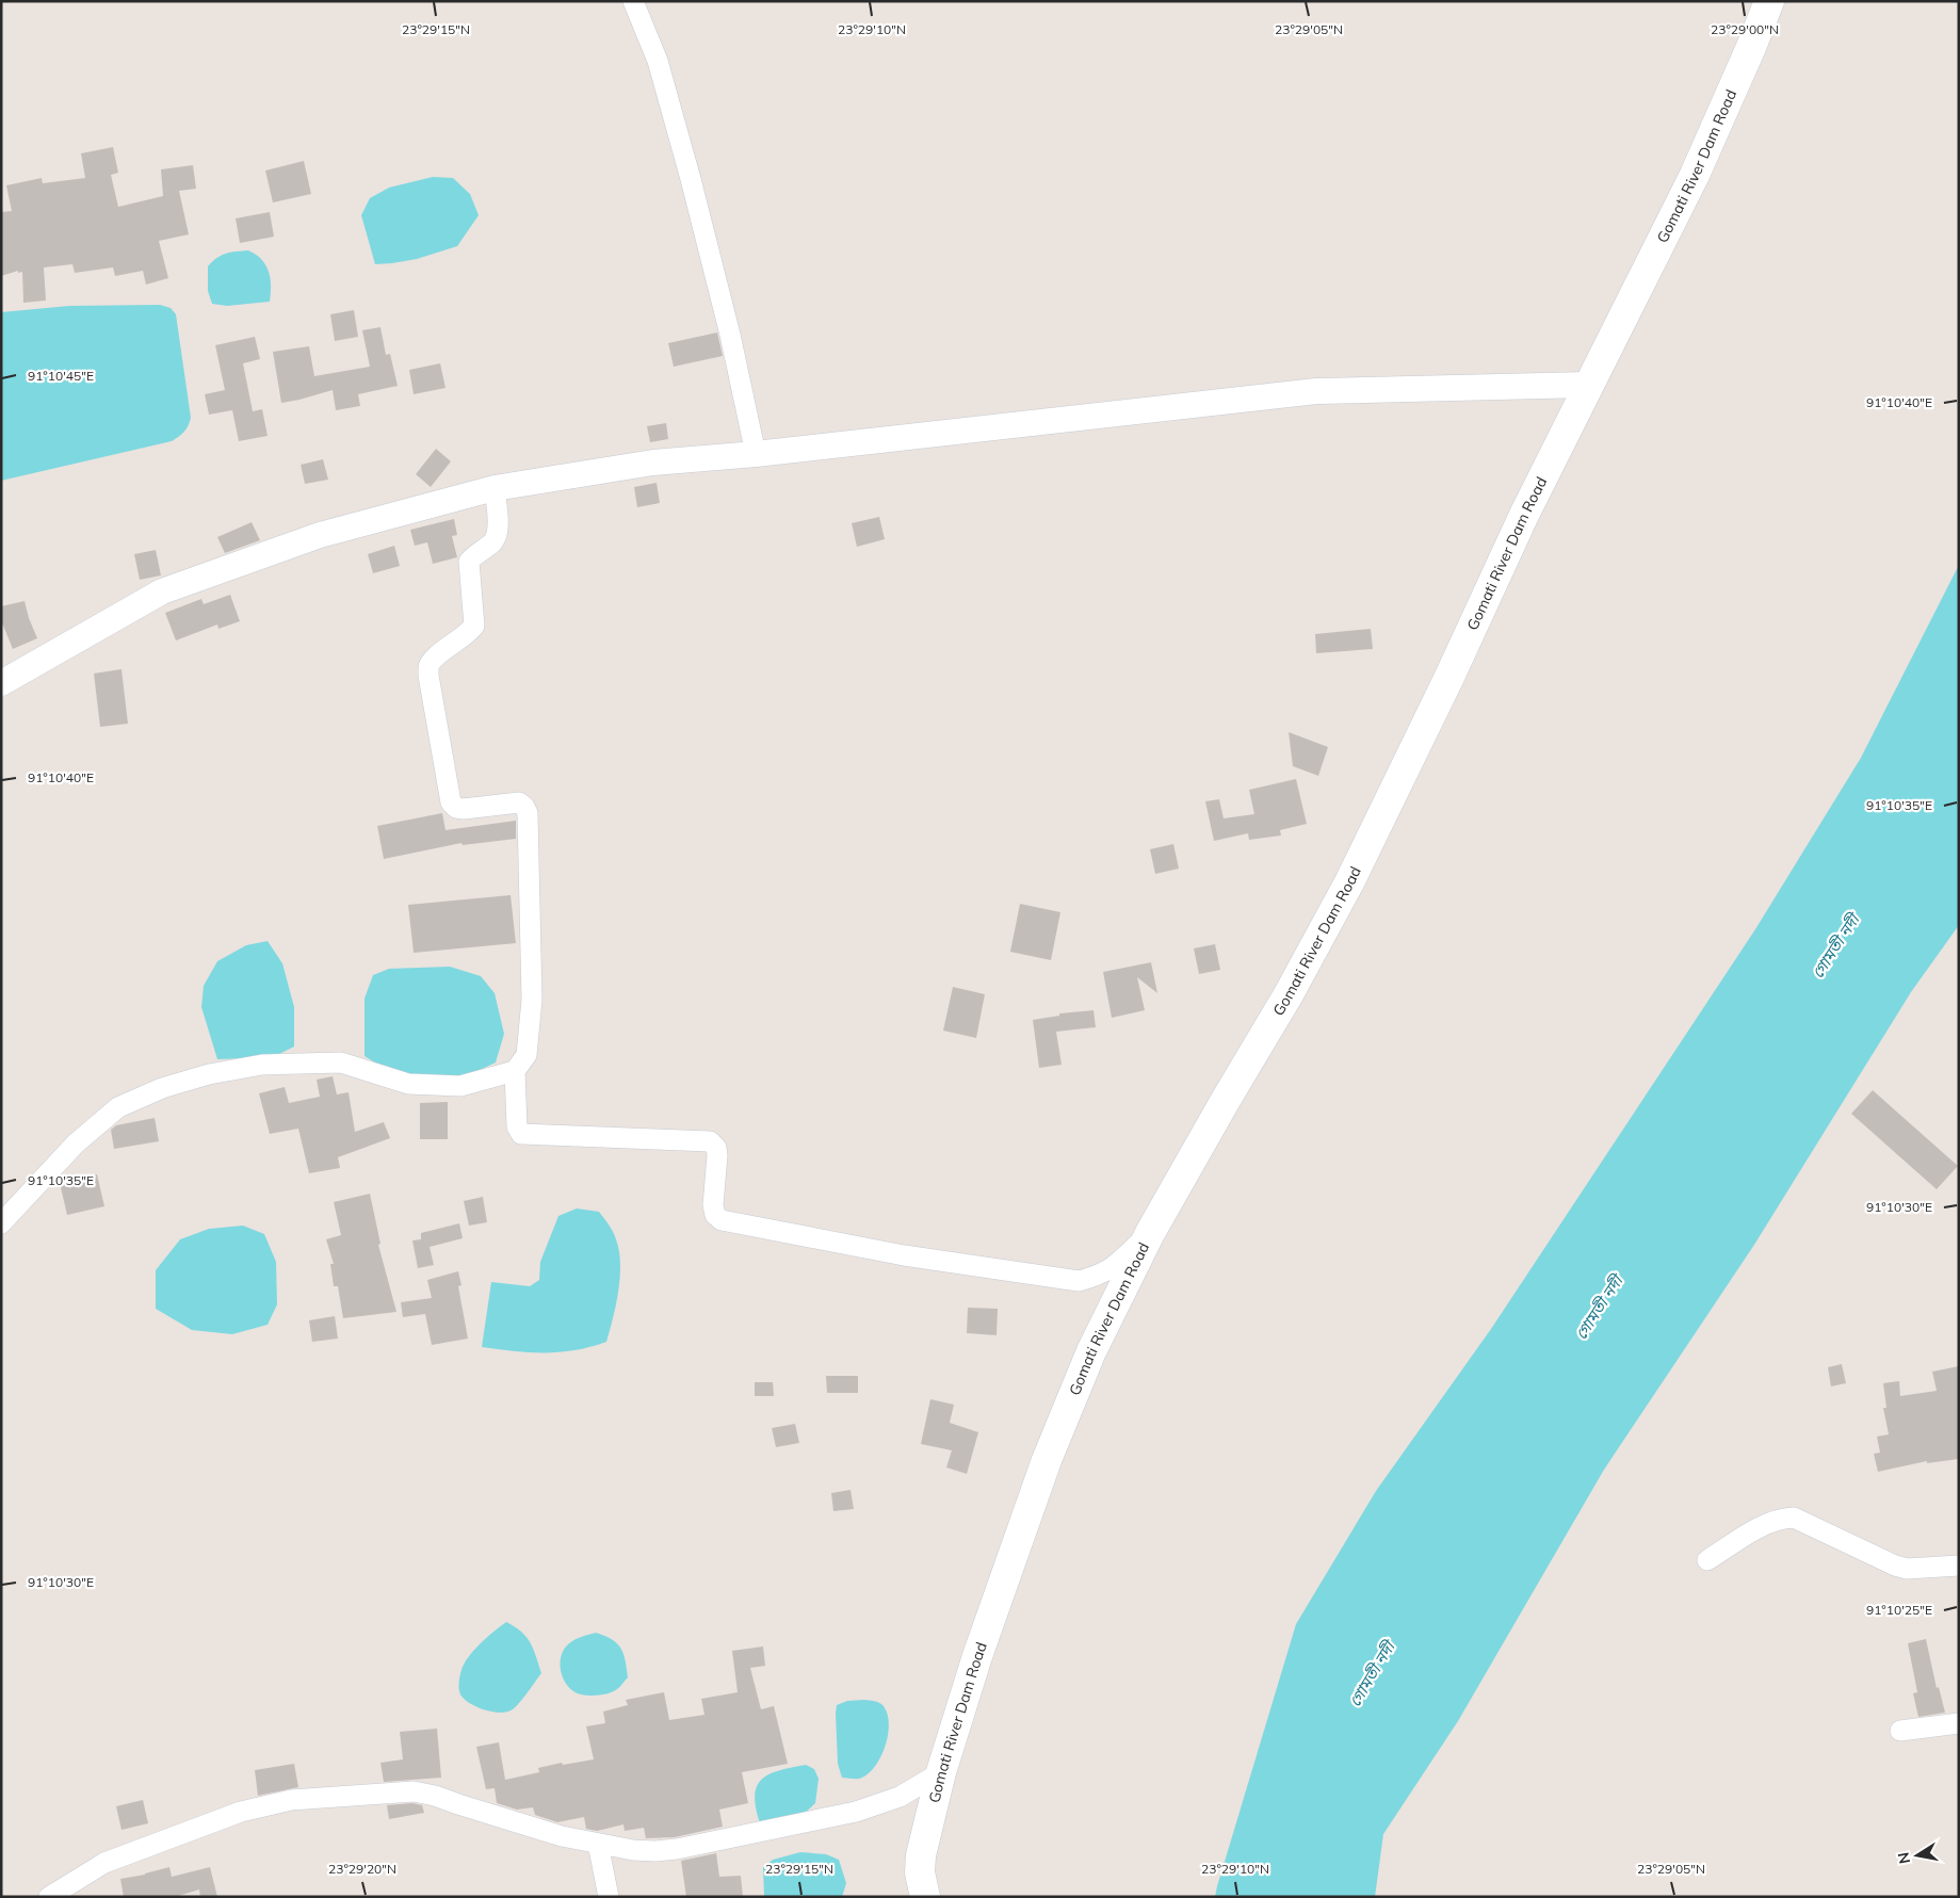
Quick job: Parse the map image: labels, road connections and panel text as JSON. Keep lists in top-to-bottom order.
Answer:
{
  "streets": {
    "main road": ["Gomati River Dam Road"]
  },
  "water": ["গোমতী নদী"],
  "north": "left",
  "coordinates": [
    "23°29'15\"N",
    "23°29'10\"N",
    "23°29'05\"N",
    "23°29'00\"N",
    "91°10'45\"E",
    "91°10'40\"E",
    "91°10'35\"E",
    "91°10'30\"E",
    "91°10'25\"E",
    "23°29'20\"N"
  ]
}
